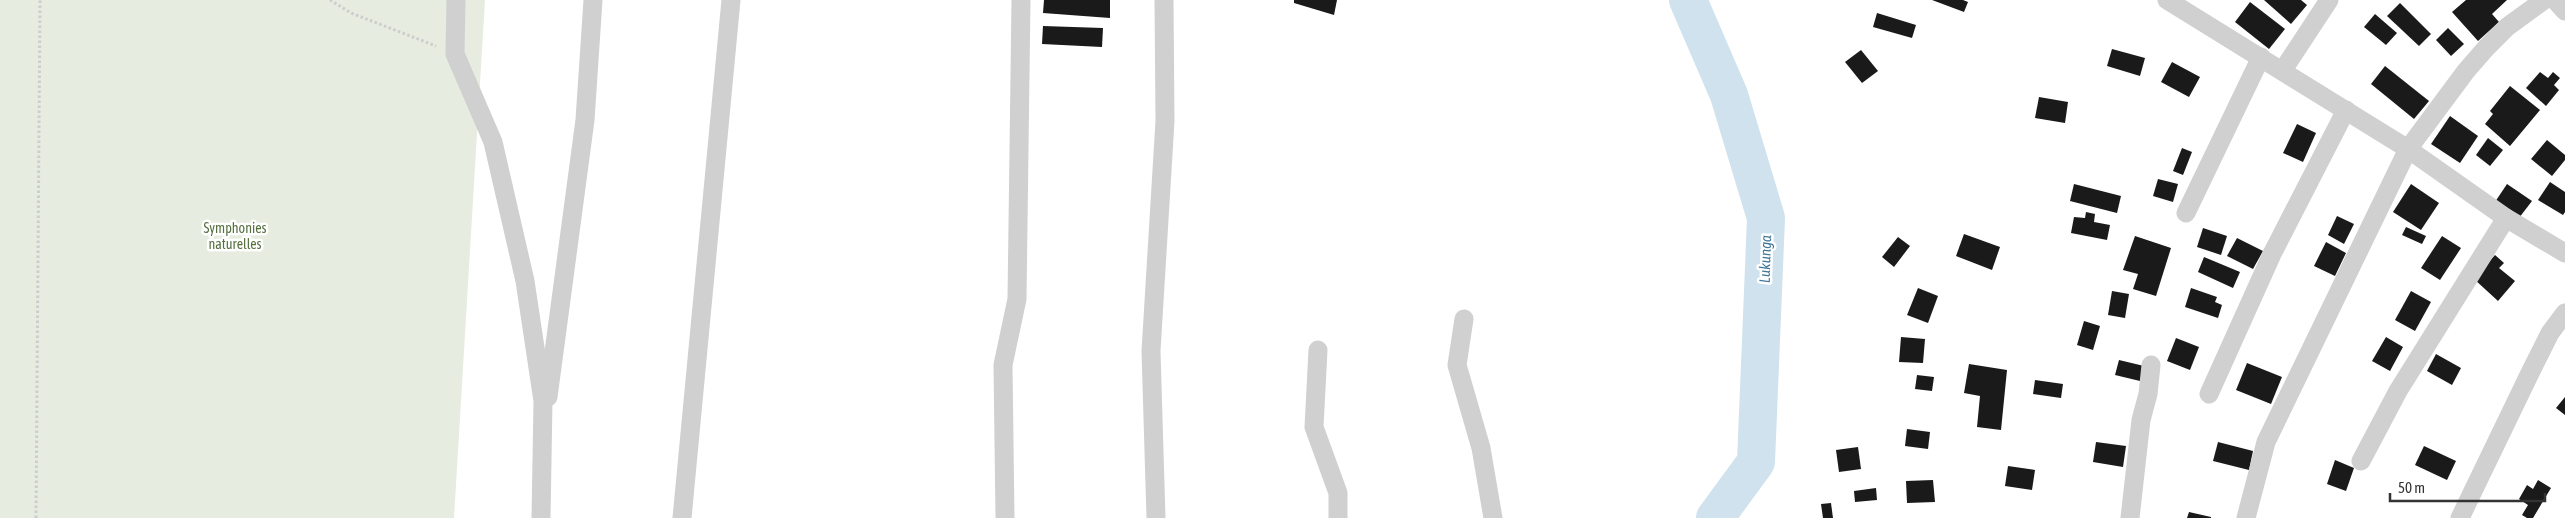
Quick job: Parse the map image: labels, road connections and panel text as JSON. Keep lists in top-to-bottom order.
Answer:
{
  "water": ["Lukunga"],
  "parks": ["Symphonies naturelles"],
  "scale_bar": "50 m"
}
